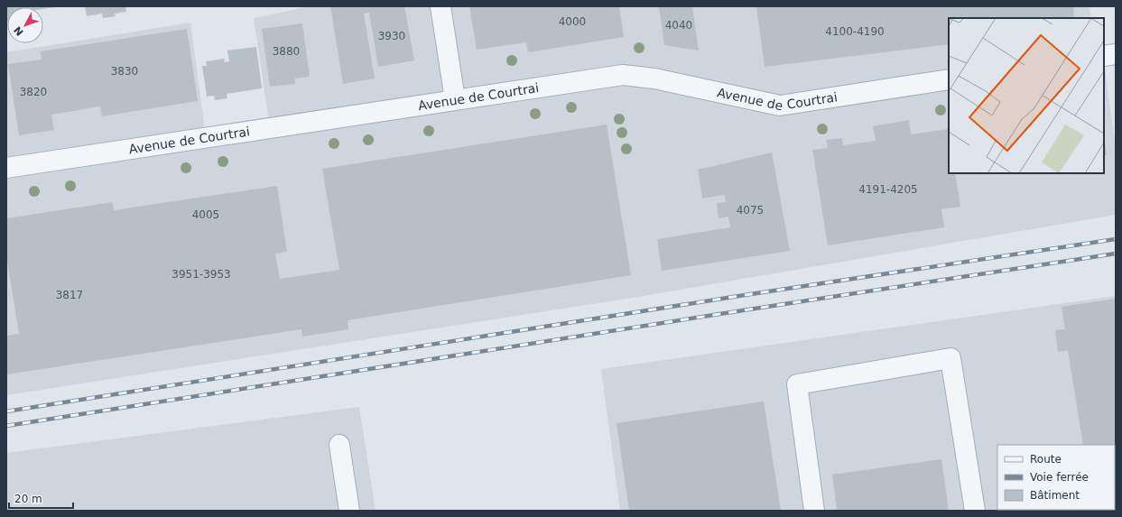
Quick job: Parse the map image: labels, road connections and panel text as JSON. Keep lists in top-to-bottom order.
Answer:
{
  "streets": {
    "street": ["Avenue de Courtrai"]
  },
  "house_numbers": [
    "4000",
    "4040",
    "4100-4190",
    "3930",
    "3880",
    "3830",
    "3820",
    "4191-4205",
    "4075",
    "4005",
    "3951-3953",
    "3817"
  ],
  "legend": ["Route", "Voie ferrée", "Bâtiment"],
  "scale_bar": "20 m",
  "north": "bottom left"
}
